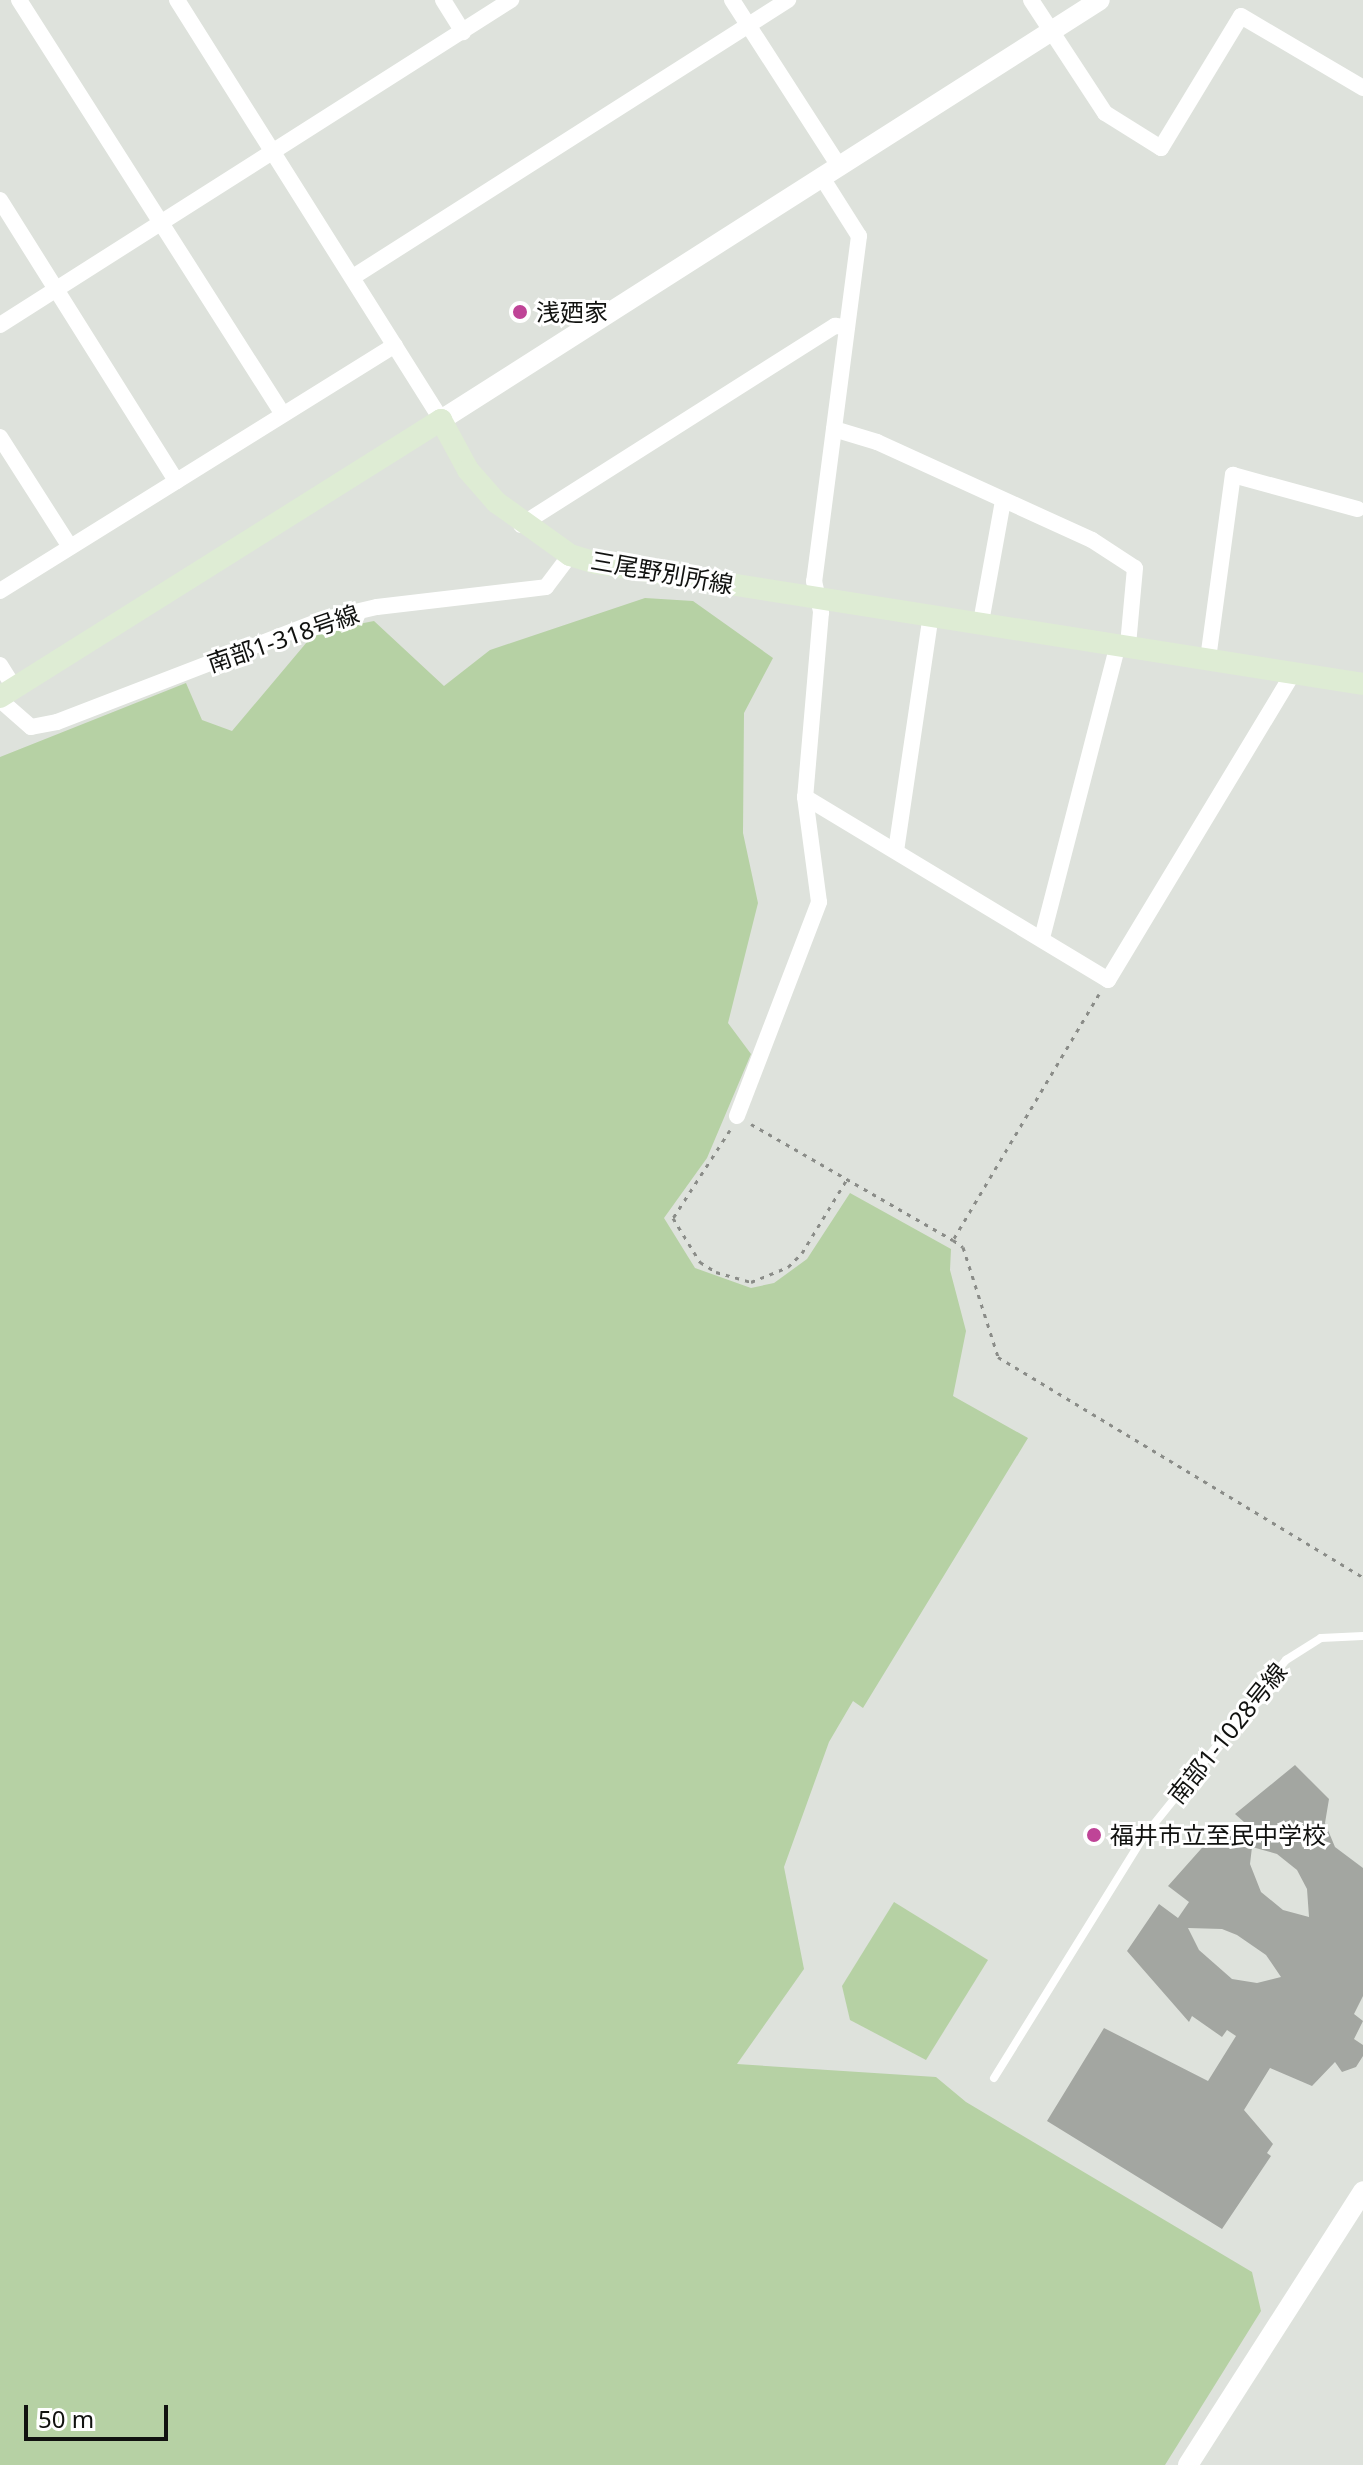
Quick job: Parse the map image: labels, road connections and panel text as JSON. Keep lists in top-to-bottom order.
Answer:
{
  "streets": {
    "main road": ["三尾野別所線"],
    "street": ["南部1-318号線"],
    "lane": ["南部1-1028号線"]
  },
  "crossings": [
    ["三尾野別所線", "南部1-318号線"]
  ],
  "places": ["浅廼家", "福井市立至民中学校"],
  "scale_bar": "50 m"
}
